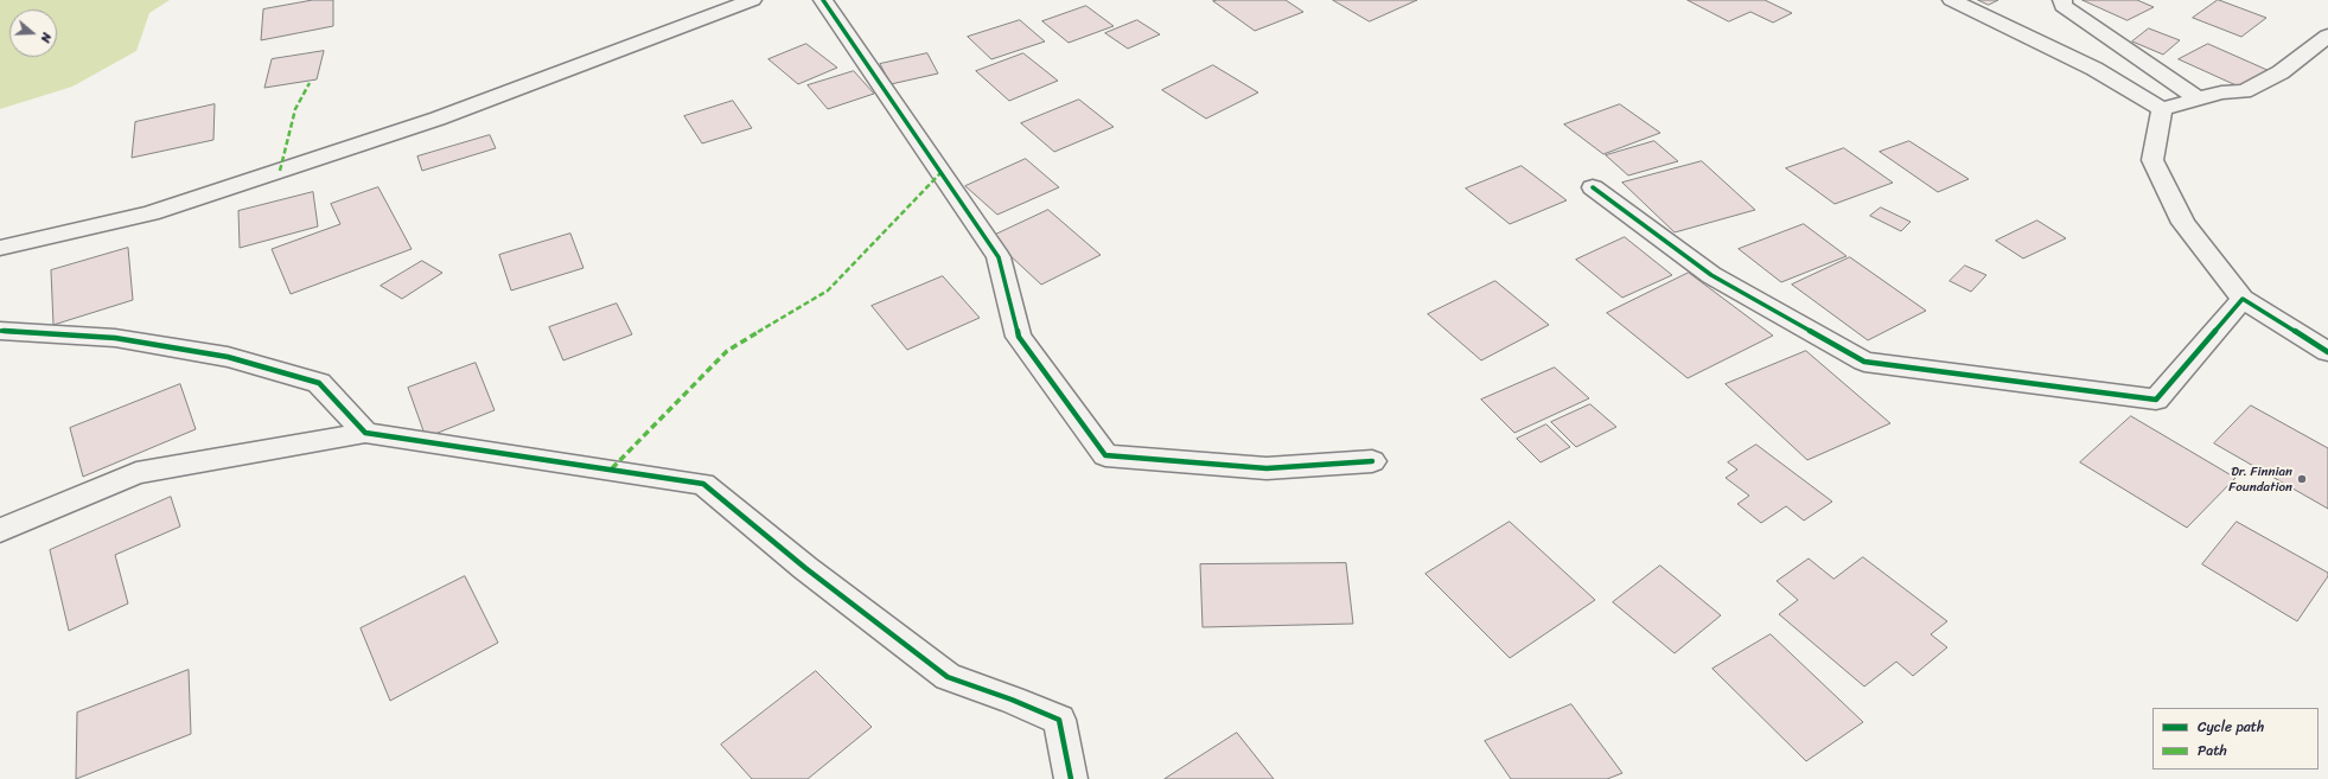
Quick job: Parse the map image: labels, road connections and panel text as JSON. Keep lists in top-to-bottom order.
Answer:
{
  "places": ["Dr. Finnian Foundation"],
  "legend": ["Cycle path", "Path"],
  "north": "right"
}
